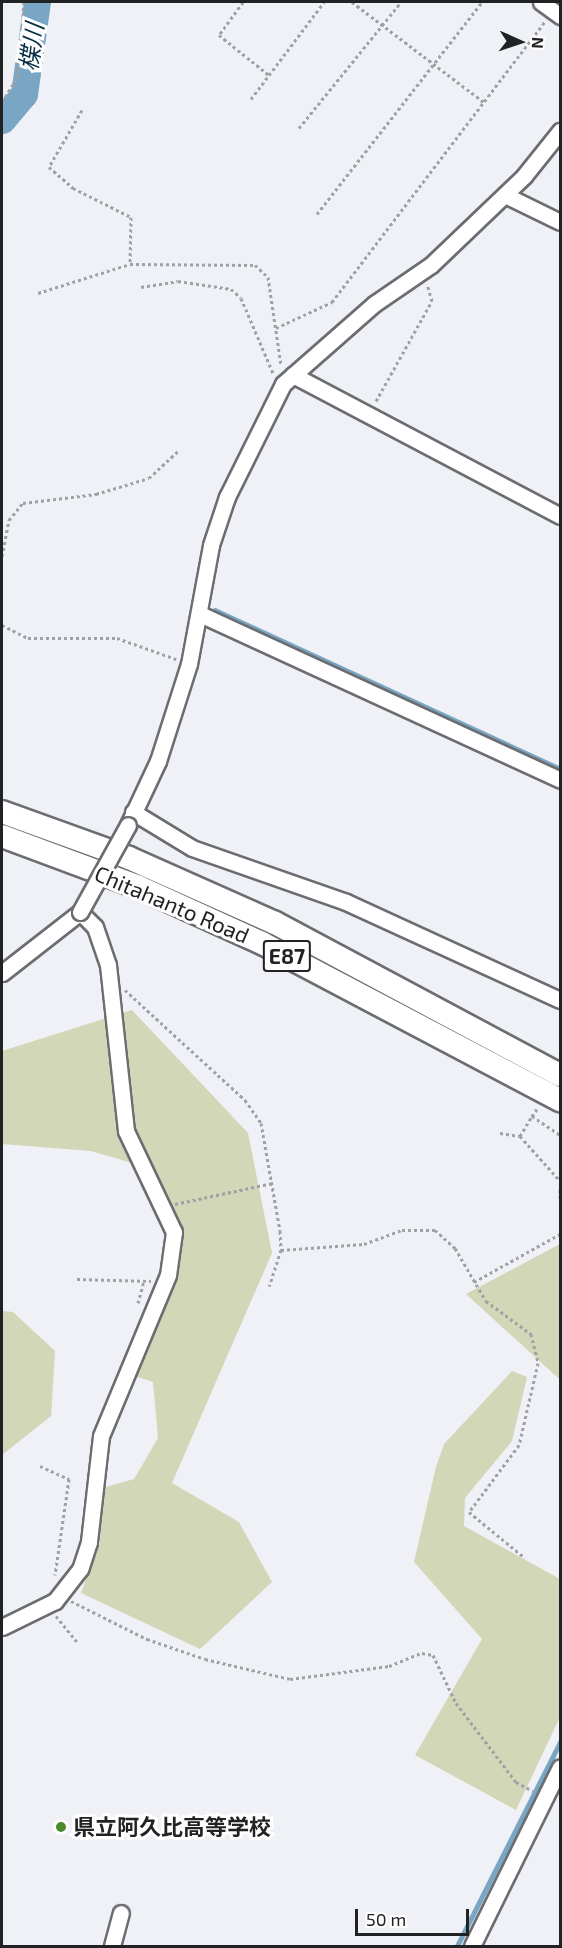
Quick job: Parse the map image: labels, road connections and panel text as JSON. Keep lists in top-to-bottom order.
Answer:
{
  "streets": {
    "highway": ["Chitahanto Road", "E87"]
  },
  "water": ["楪川"],
  "places": ["県立阿久比高等学校"],
  "scale_bar": "50 m",
  "north": "right"
}
